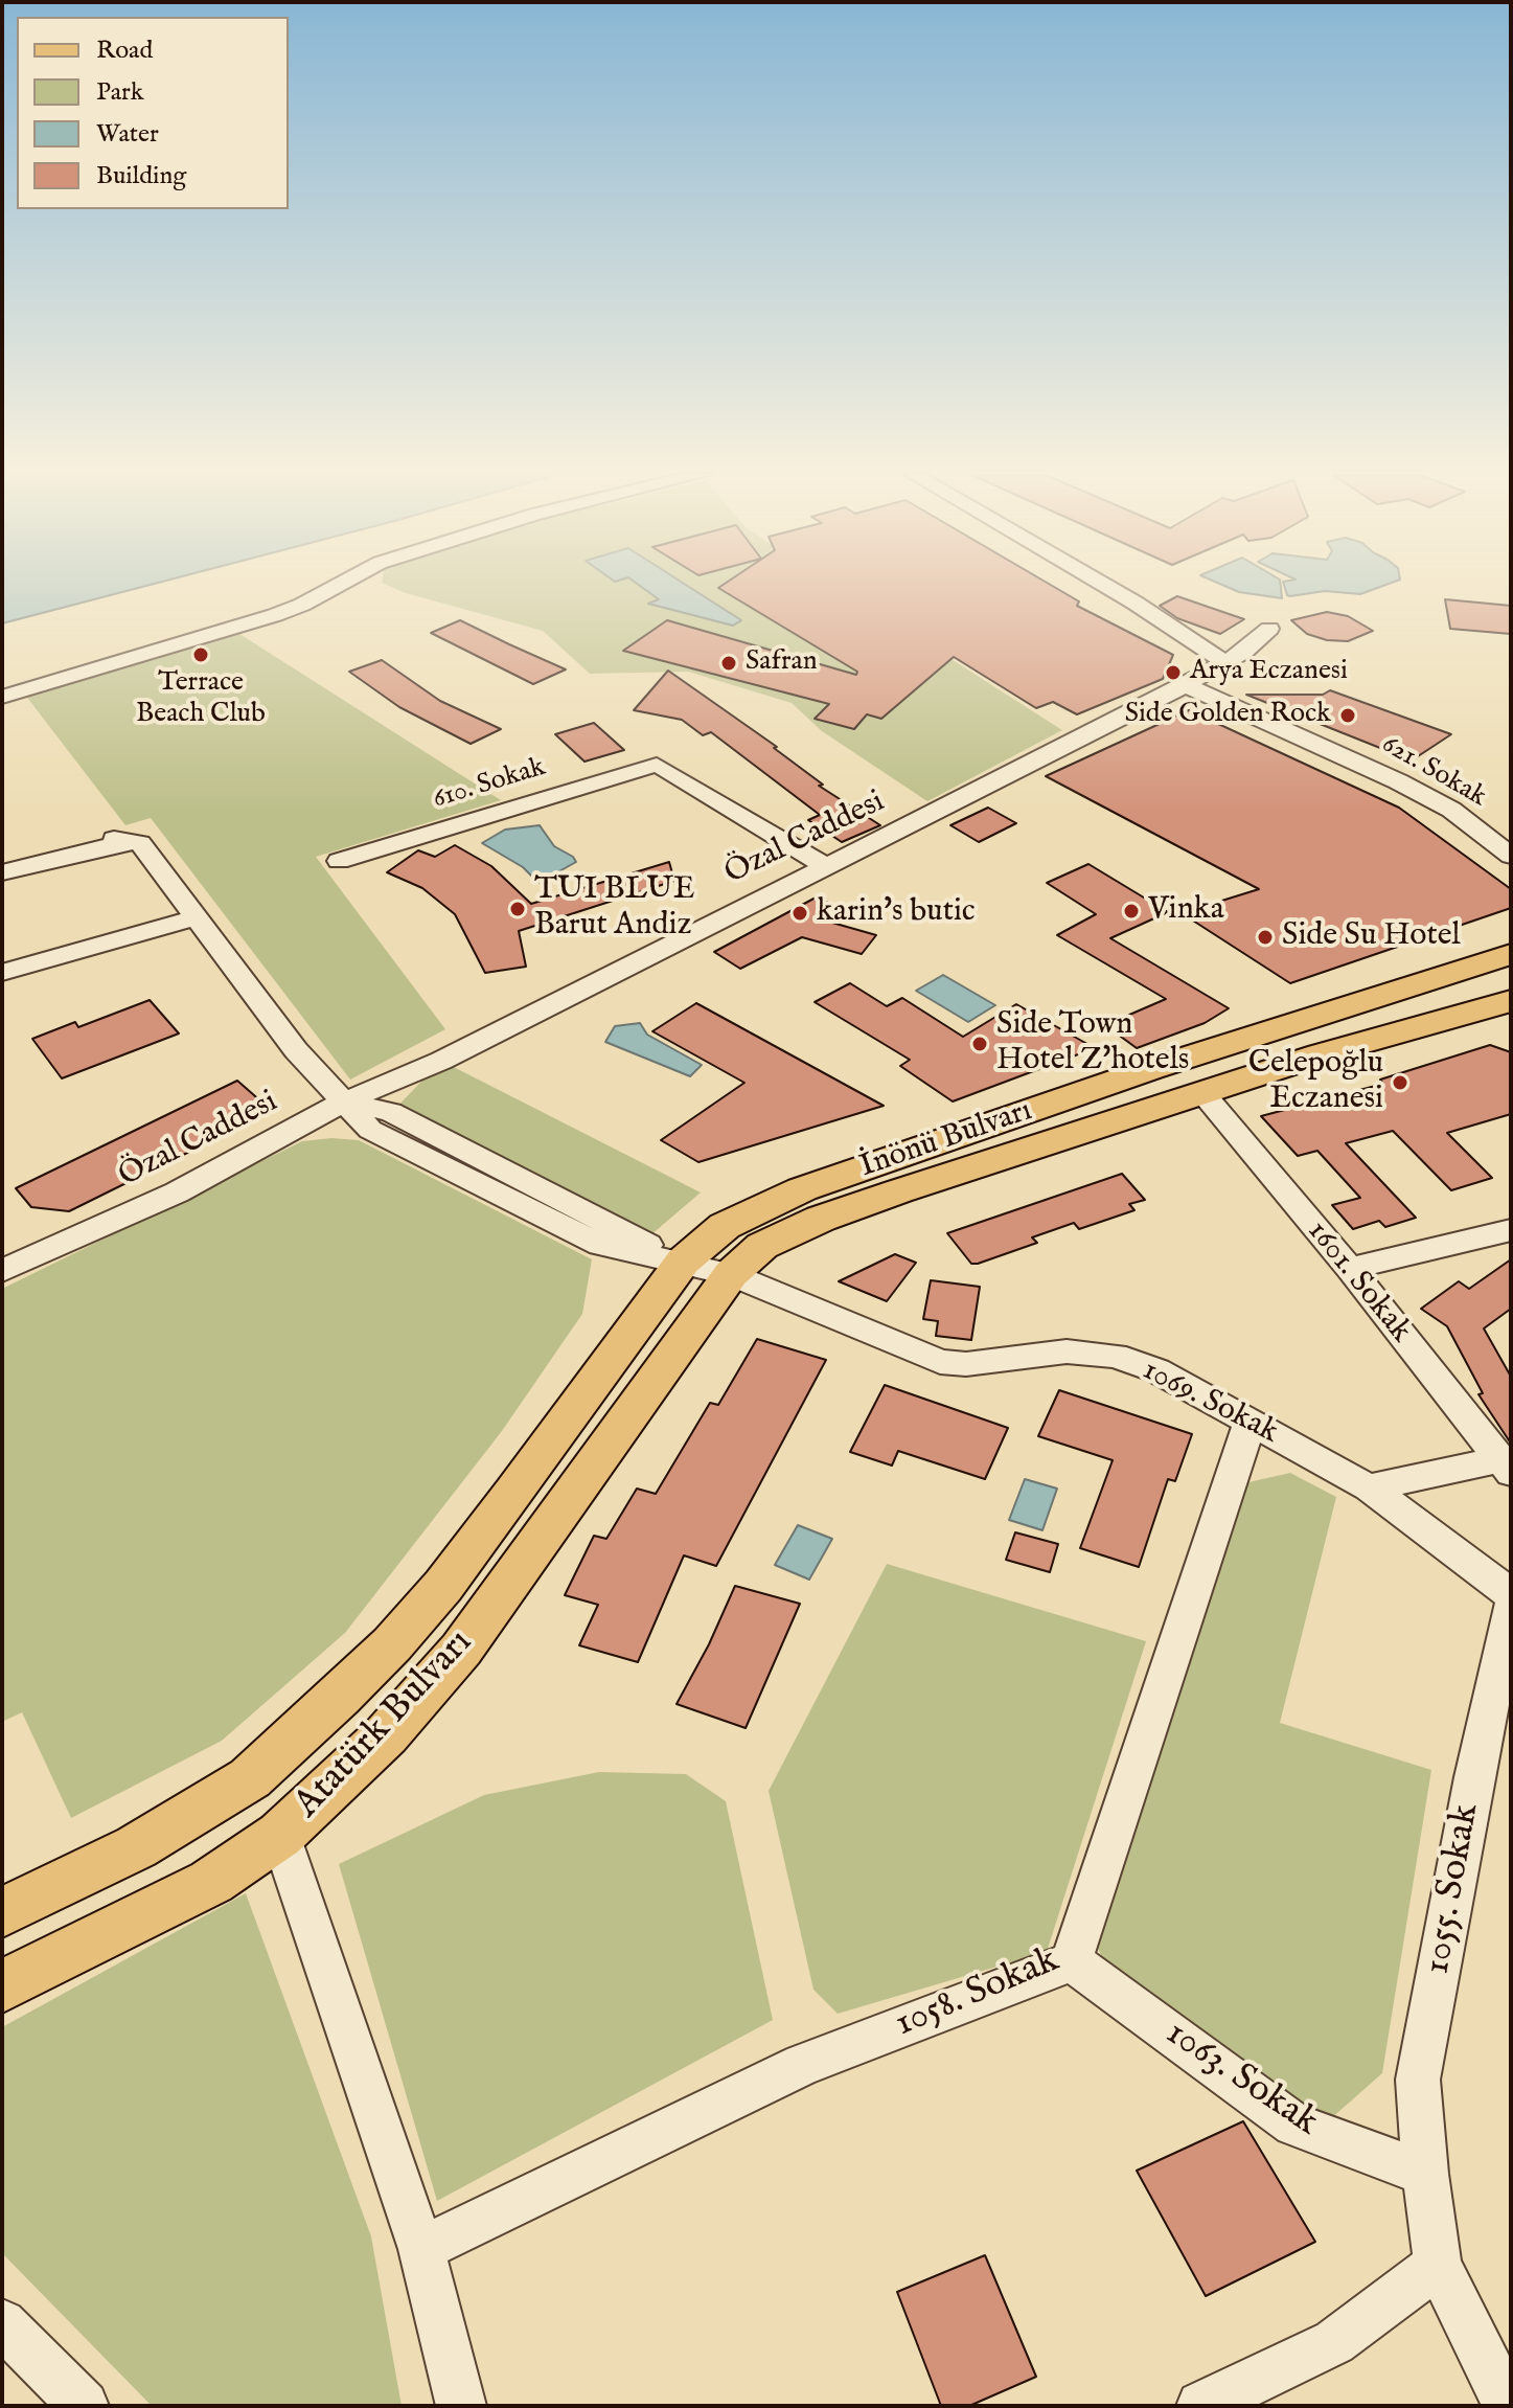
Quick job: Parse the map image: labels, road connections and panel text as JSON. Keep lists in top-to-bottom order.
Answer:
{
  "streets": {
    "main road": ["İnönü Bulvarı", "Atatürk Bulvarı"],
    "street": [
      "621. Sokak",
      "610. Sokak",
      "Özal Caddesi",
      "1601. Sokak",
      "1069. Sokak",
      "1055. Sokak",
      "1058. Sokak",
      "1063. Sokak"
    ]
  },
  "crossings": [
    ["621. Sokak", "Özal Caddesi"],
    ["610. Sokak", "Özal Caddesi"],
    ["Özal Caddesi", "1069. Sokak"],
    ["İnönü Bulvarı", "1601. Sokak"],
    ["İnönü Bulvarı", "1069. Sokak"],
    ["İnönü Bulvarı", "Atatürk Bulvarı"],
    ["1069. Sokak", "Atatürk Bulvarı"],
    ["1069. Sokak", "1058. Sokak"],
    ["1055. Sokak", "1063. Sokak"],
    ["1058. Sokak", "1063. Sokak"]
  ],
  "places": [
    "Terrace Beach Club",
    "Safran",
    "Arya Eczanesi",
    "Side Golden Rock",
    "TUI BLUE Barut Andiz",
    "Vinka",
    "karin's butic",
    "Side Su Hotel",
    "Side Town Hotel Z'hotels",
    "Celepoğlu Eczanesi"
  ],
  "legend": [
    "Road",
    "Park",
    "Water",
    "Building"
  ]
}
